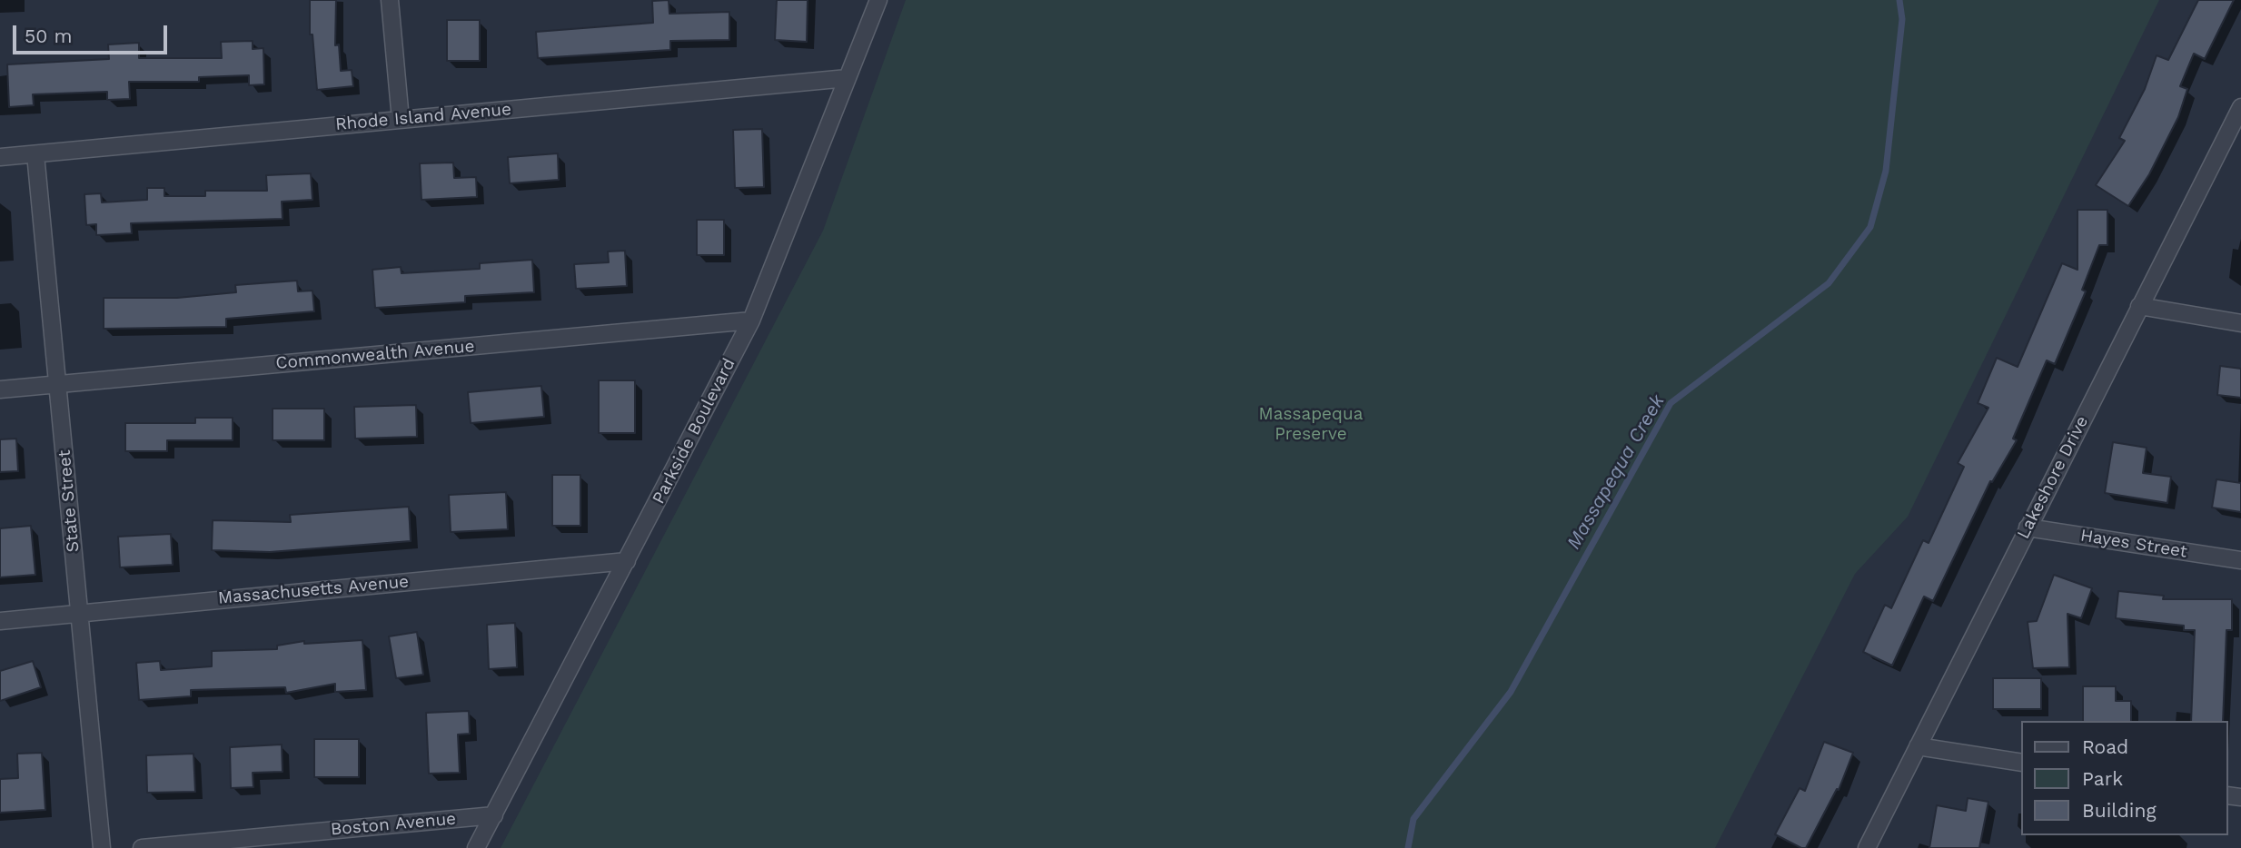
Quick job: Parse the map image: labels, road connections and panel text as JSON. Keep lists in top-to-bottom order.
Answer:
{
  "streets": {
    "street": [
      "Rhode Island Avenue",
      "Commonwealth Avenue",
      "Parkside Boulevard",
      "Lakeshore Drive",
      "State Street",
      "Hayes Street",
      "Massachusetts Avenue",
      "Boston Avenue"
    ]
  },
  "crossings": [
    ["Rhode Island Avenue", "Parkside Boulevard"],
    ["Rhode Island Avenue", "State Street"],
    ["Commonwealth Avenue", "Parkside Boulevard"],
    ["Commonwealth Avenue", "State Street"],
    ["Parkside Boulevard", "Massachusetts Avenue"],
    ["Parkside Boulevard", "Boston Avenue"],
    ["Lakeshore Drive", "Hayes Street"],
    ["State Street", "Massachusetts Avenue"]
  ],
  "water": ["Massapequa Creek"],
  "parks": ["Massapequa Preserve"],
  "legend": ["Road", "Park", "Building"],
  "scale_bar": "50 m"
}
